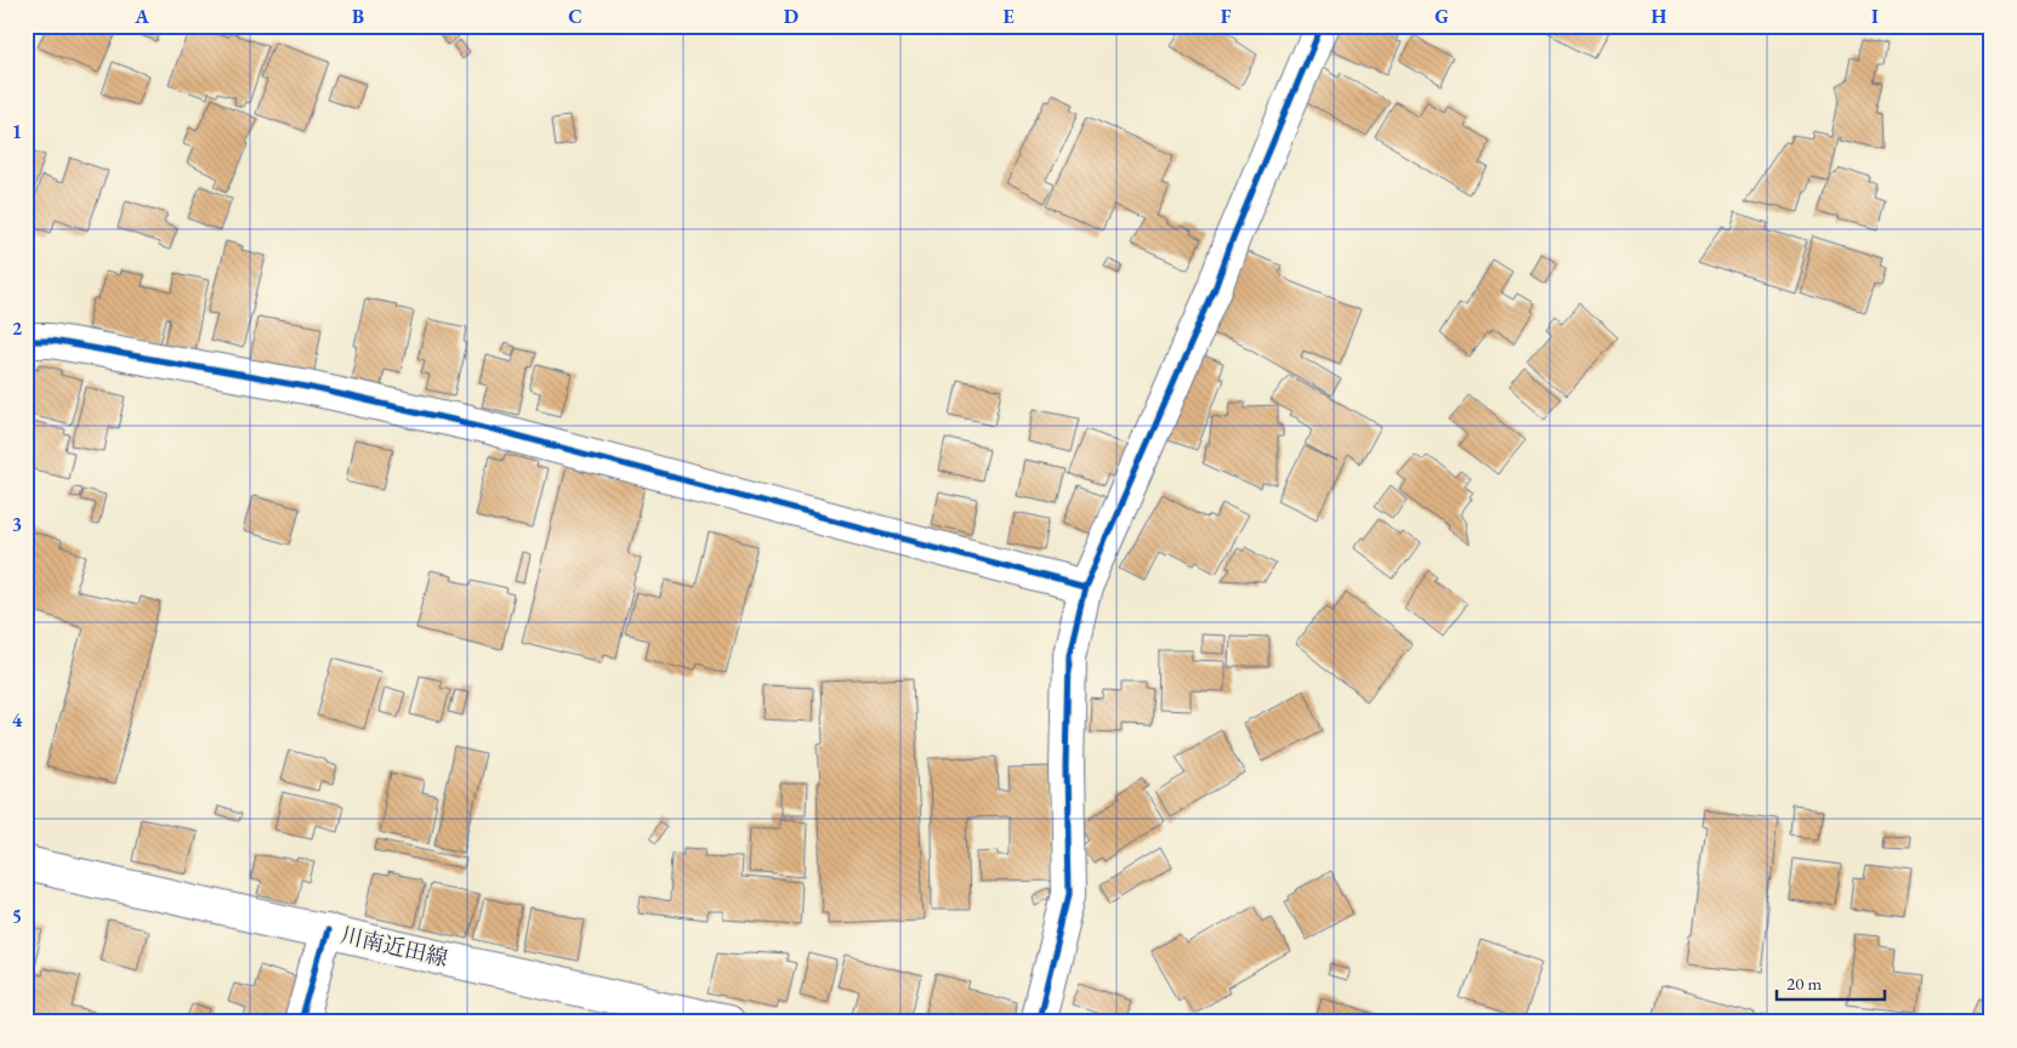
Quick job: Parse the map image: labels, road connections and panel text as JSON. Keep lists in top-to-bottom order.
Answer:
{
  "streets": {
    "street": ["川南近田線"]
  },
  "scale_bar": "20 m",
  "grid": {
    "columns": [
      "A",
      "B",
      "C",
      "D",
      "E",
      "F",
      "G",
      "H",
      "I"
    ],
    "rows": [
      "1",
      "2",
      "3",
      "4",
      "5"
    ]
  }
}
